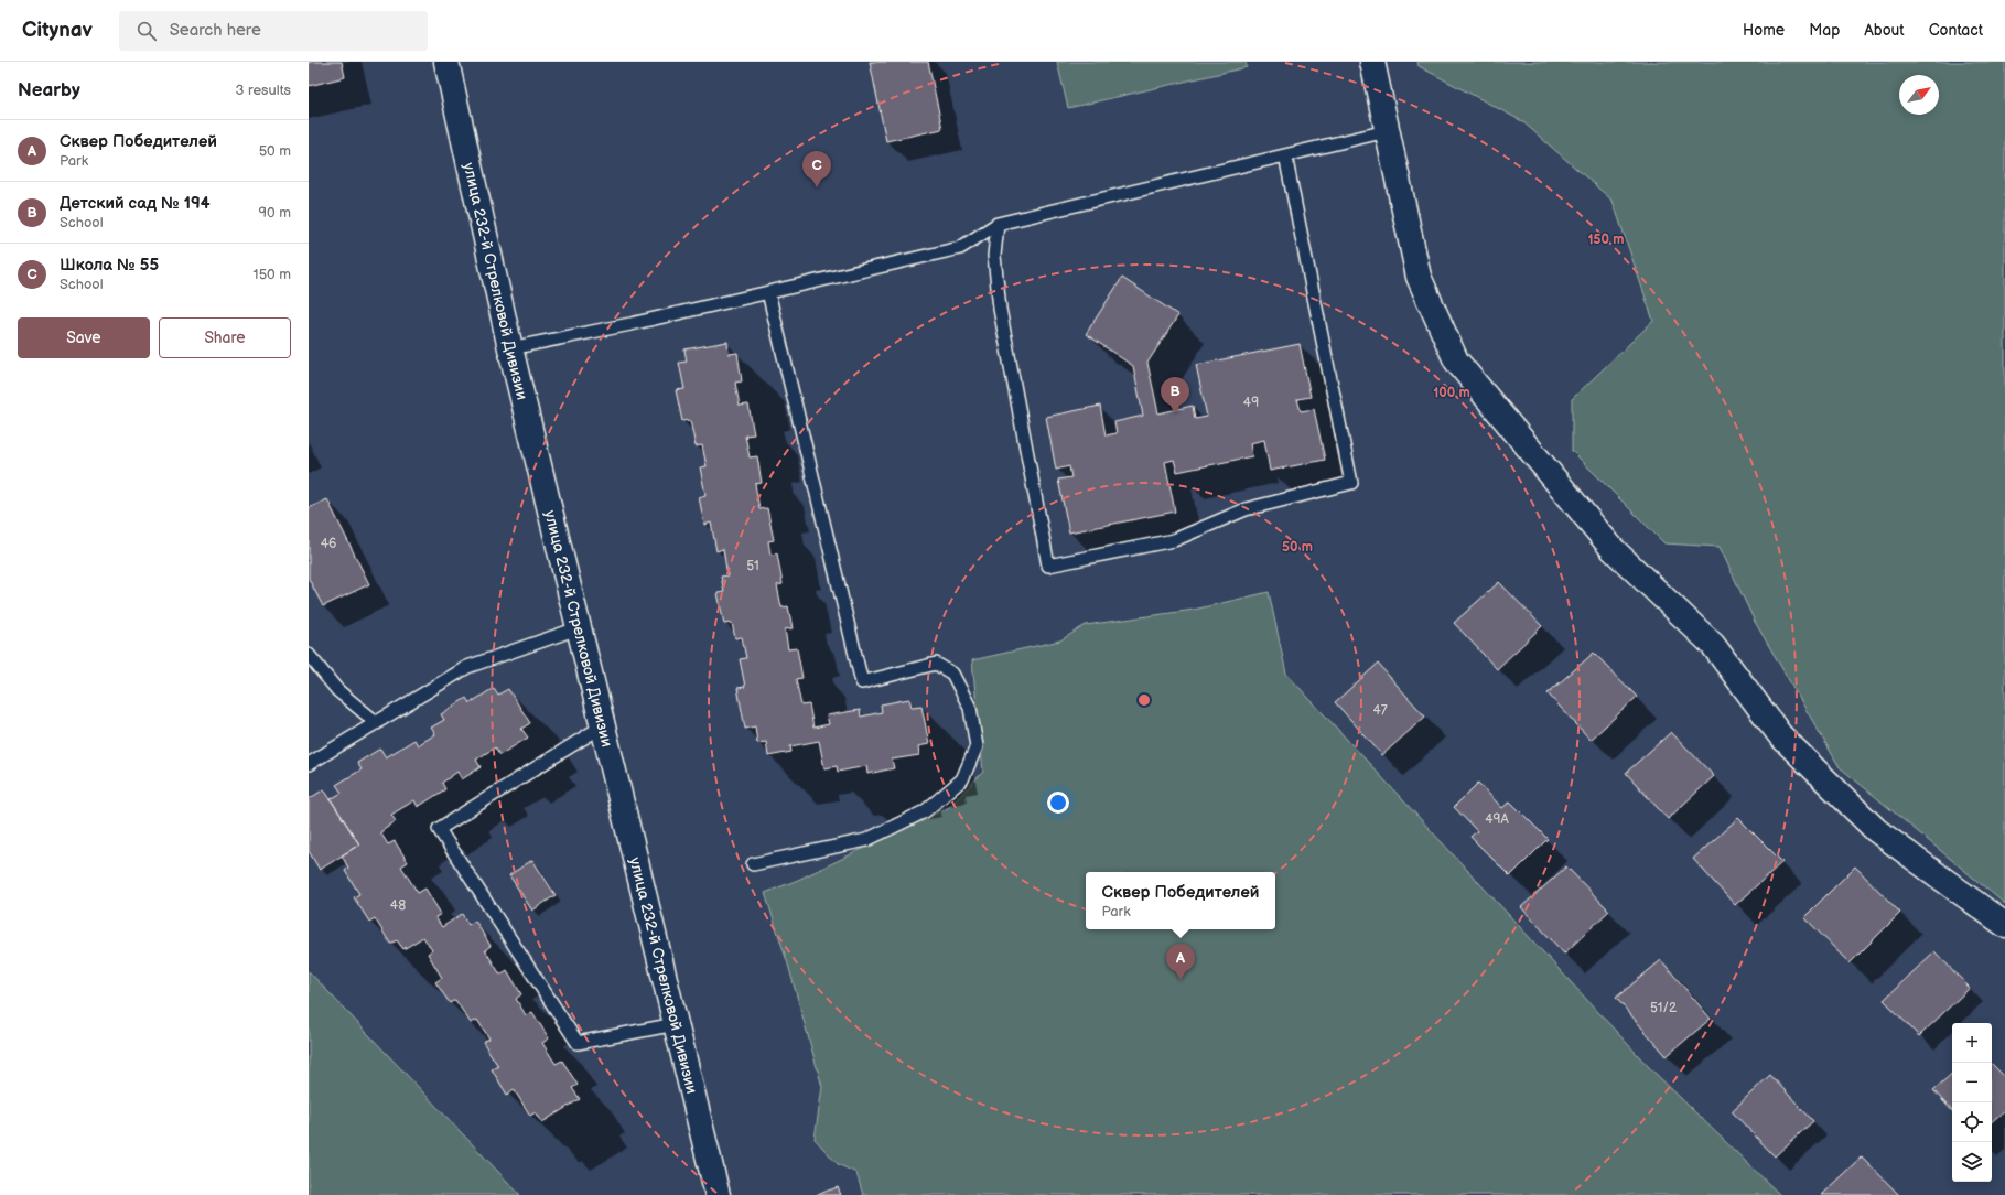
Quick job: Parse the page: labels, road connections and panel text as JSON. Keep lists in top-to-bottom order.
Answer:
{
  "streets": {
    "street": ["улица 232-й Стрелковой Дивизии"]
  },
  "house_numbers": [
    "49",
    "46",
    "51",
    "47",
    "49А",
    "48",
    "51/2"
  ],
  "north": "top right",
  "page": {
    "header": "Citynav",
    "search": "Search here",
    "nav": [
      "Home",
      "Map",
      "About",
      "Contact"
    ],
    "heading": ["Nearby", "3 results"],
    "list": [
      {
        "mark": "A",
        "name": "Сквер Победителей",
        "note": "Park",
        "value": "50 m"
      },
      {
        "mark": "B",
        "name": "Детский сад № 194",
        "note": "School",
        "value": "90 m"
      },
      {
        "mark": "C",
        "name": "Школа № 55",
        "note": "School",
        "value": "150 m"
      }
    ],
    "pins": ["C", "B", "A"],
    "buttons": ["Save", "Share"],
    "popup": ["Сквер Победителей", "Park"],
    "map_buttons": ["+", "−"]
  },
  "rings": ["150 m", "100 m", "50 m"]
}
